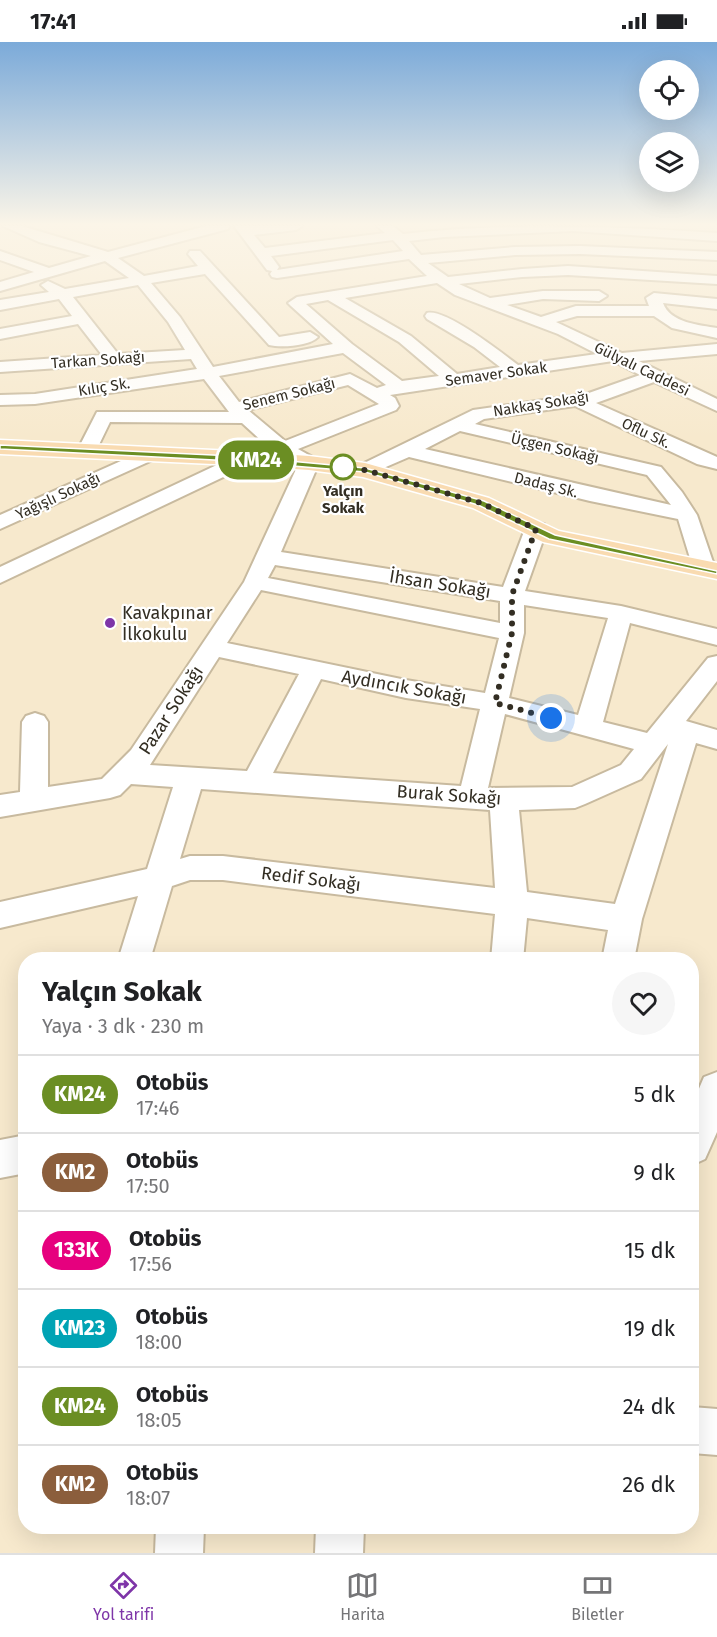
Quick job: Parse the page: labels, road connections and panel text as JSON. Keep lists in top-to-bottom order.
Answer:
{
  "streets": {
    "street": [
      "Tarkan Sokağı",
      "Gülyalı Caddesi",
      "Semaver Sokak",
      "Kılıç Sk.",
      "Senem Sokağı",
      "Nakkaş Sokağı",
      "Oflu Sk.",
      "Üçgen Sokağı",
      "Dadaş Sk.",
      "Yağışlı Sokağı",
      "İhsan Sokağı",
      "Aydıncık Sokağı",
      "Pazar Sokağı",
      "Burak Sokağı",
      "Redif Sokağı"
    ]
  },
  "crossings": [
    ["Gülyalı Caddesi", "Semaver Sokak"],
    ["Gülyalı Caddesi", "Nakkaş Sokağı"],
    ["Semaver Sokak", "Senem Sokağı"],
    ["Nakkaş Sokağı", "Oflu Sk."],
    ["Nakkaş Sokağı", "Üçgen Sokağı"],
    ["Nakkaş Sokağı", "Dadaş Sk."],
    ["Üçgen Sokağı", "Dadaş Sk."],
    ["İhsan Sokağı", "Pazar Sokağı"],
    ["Aydıncık Sokağı", "Pazar Sokağı"],
    ["Aydıncık Sokağı", "Burak Sokağı"],
    ["Pazar Sokağı", "Burak Sokağı"]
  ],
  "places": ["Yalçın Sokak", "Kavakpınar İlkokulu"],
  "lines": ["bus line KM24"],
  "page": {
    "status": "17:41",
    "on_map": "KM24",
    "heading": ["Yalçın Sokak", "Yaya · 3 dk · 230 m"],
    "list": [
      {
        "mark": "KM24",
        "name": "Otobüs",
        "note": "17:46",
        "value": "5 dk"
      },
      {
        "mark": "KM2",
        "name": "Otobüs",
        "note": "17:50",
        "value": "9 dk"
      },
      {
        "mark": "133K",
        "name": "Otobüs",
        "note": "17:56",
        "value": "15 dk"
      },
      {
        "mark": "KM23",
        "name": "Otobüs",
        "note": "18:00",
        "value": "19 dk"
      },
      {
        "mark": "KM24",
        "name": "Otobüs",
        "note": "18:05",
        "value": "24 dk"
      },
      {
        "mark": "KM2",
        "name": "Otobüs",
        "note": "18:07",
        "value": "26 dk"
      }
    ],
    "tabs": ["Yol tarifi", "Harita", "Biletler"]
  }
}
